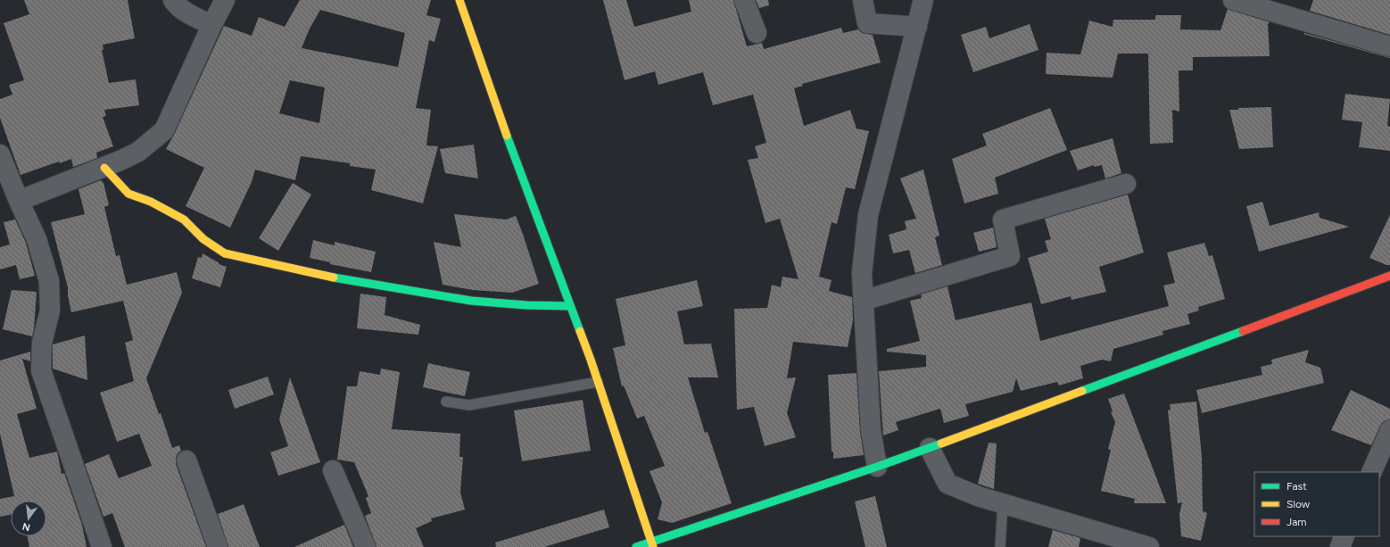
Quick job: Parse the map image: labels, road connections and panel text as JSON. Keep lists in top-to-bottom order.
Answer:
{
  "legend": ["Fast", "Slow", "Jam"],
  "north": "bottom"
}
